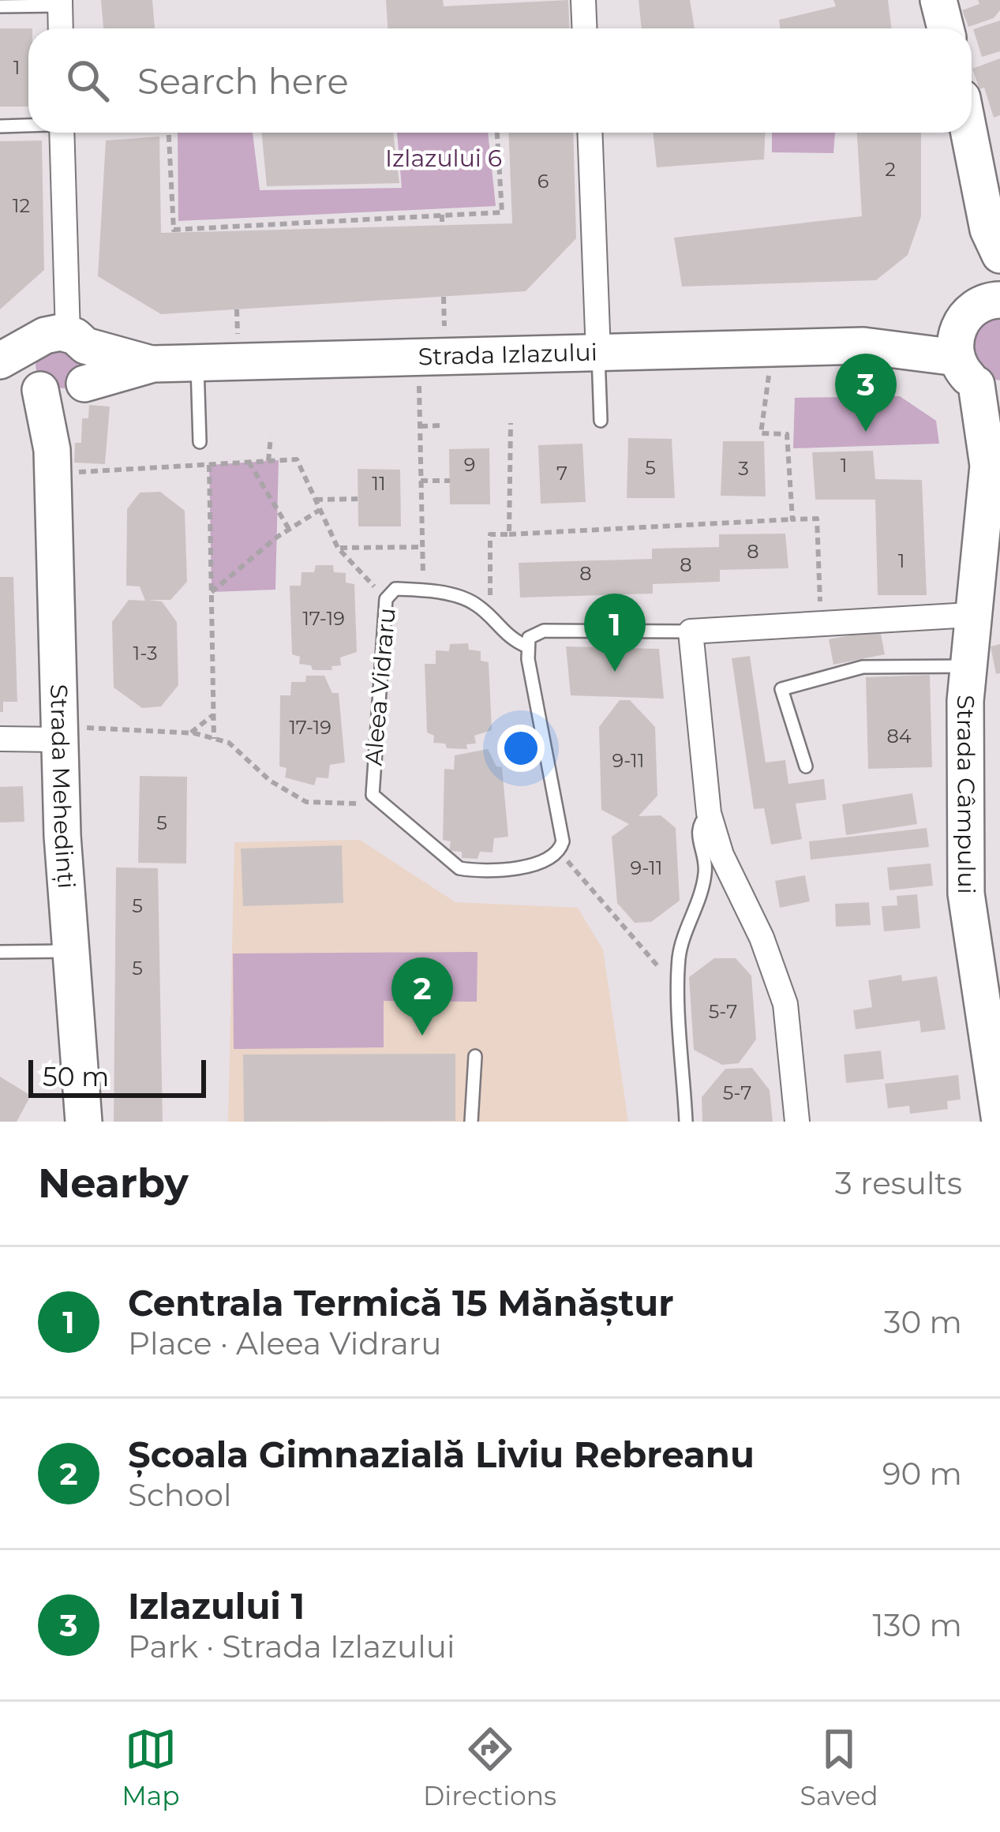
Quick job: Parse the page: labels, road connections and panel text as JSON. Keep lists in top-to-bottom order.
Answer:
{
  "streets": {
    "street": ["Strada Izlazului", "Strada Mehedinți", "Strada Câmpului"],
    "lane": ["Aleea Vidraru"]
  },
  "crossings": [
    ["Strada Izlazului", "Strada Mehedinți"],
    ["Strada Izlazului", "Strada Câmpului"]
  ],
  "parks": ["Izlazului 6"],
  "house_numbers": [
    "1",
    "2",
    "6",
    "12",
    "9",
    "1",
    "5",
    "3",
    "7",
    "11",
    "8",
    "1",
    "8",
    "8",
    "17-19",
    "1-3",
    "17-19",
    "84",
    "9-11",
    "5",
    "9-11",
    "5",
    "5",
    "5-7",
    "5-7"
  ],
  "scale_bar": "50 m",
  "page": {
    "search": "Search here",
    "pins": ["3", "1", "2"],
    "scale": "50 m",
    "heading": ["Nearby", "3 results"],
    "list": [
      {
        "mark": "1",
        "name": "Centrala Termică 15 Mănăștur",
        "note": "Place · Aleea Vidraru",
        "value": "30 m"
      },
      {
        "mark": "2",
        "name": "Școala Gimnazială Liviu Rebreanu",
        "note": "School",
        "value": "90 m"
      },
      {
        "mark": "3",
        "name": "Izlazului 1",
        "note": "Park · Strada Izlazului",
        "value": "130 m"
      }
    ],
    "nav": ["Map", "Directions", "Saved"]
  }
}
